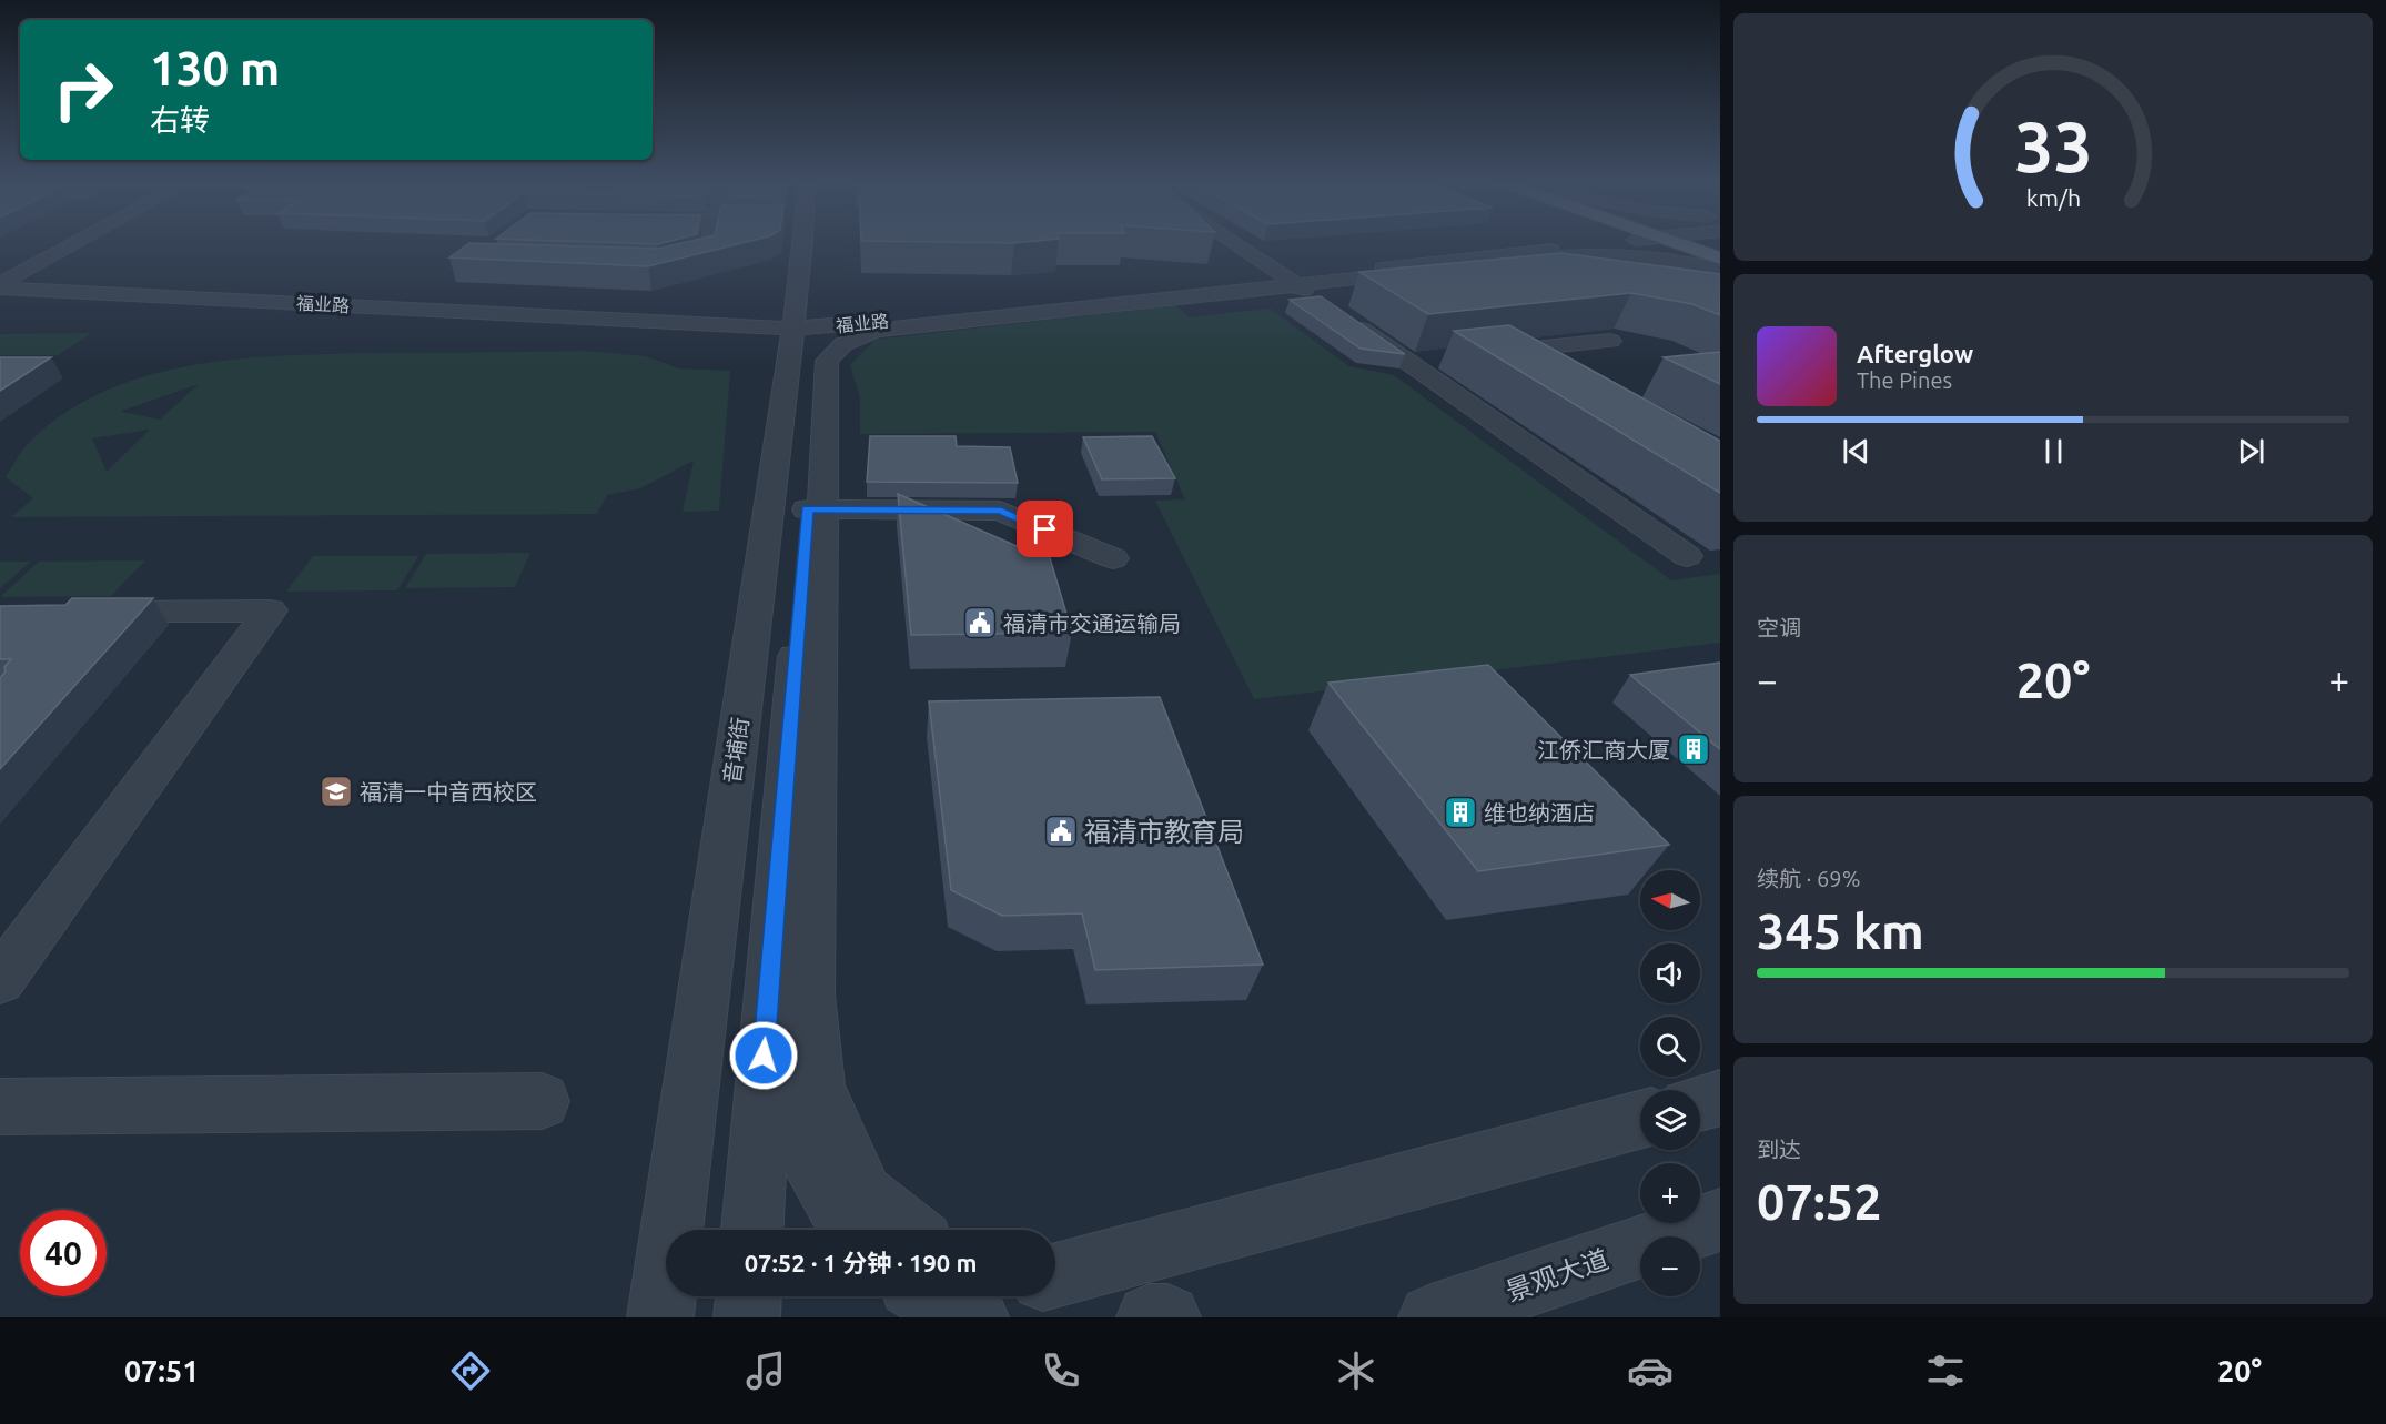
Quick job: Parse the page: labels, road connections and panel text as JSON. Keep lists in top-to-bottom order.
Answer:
{
  "streets": {
    "street": ["福业路", "音埔街", "景观大道"]
  },
  "crossings": [
    ["福业路", "音埔街"]
  ],
  "places": {
    "public building": ["福清市交通运输局", "福清市教育局"],
    "building": ["江侨汇商大厦", "维也纳酒店"],
    "school or university": ["福清一中音西校区"]
  },
  "north": "left",
  "page": {
    "turn": ["130 m", "右转"],
    "song": ["Afterglow", "The Pines"],
    "tile": [
      "空调",
      ["续航 · 69%", "345 km"],
      ["到达", "07:52"]
    ],
    "heat": ["−", "20°", "+"],
    "map_buttons": ["+", "−"],
    "limit": "40",
    "trip": "07:52 · 1 分钟 · 190 m",
    "tabs": ["07:51", "20°"],
    "gauge": ["33", "km/h"]
  }
}
